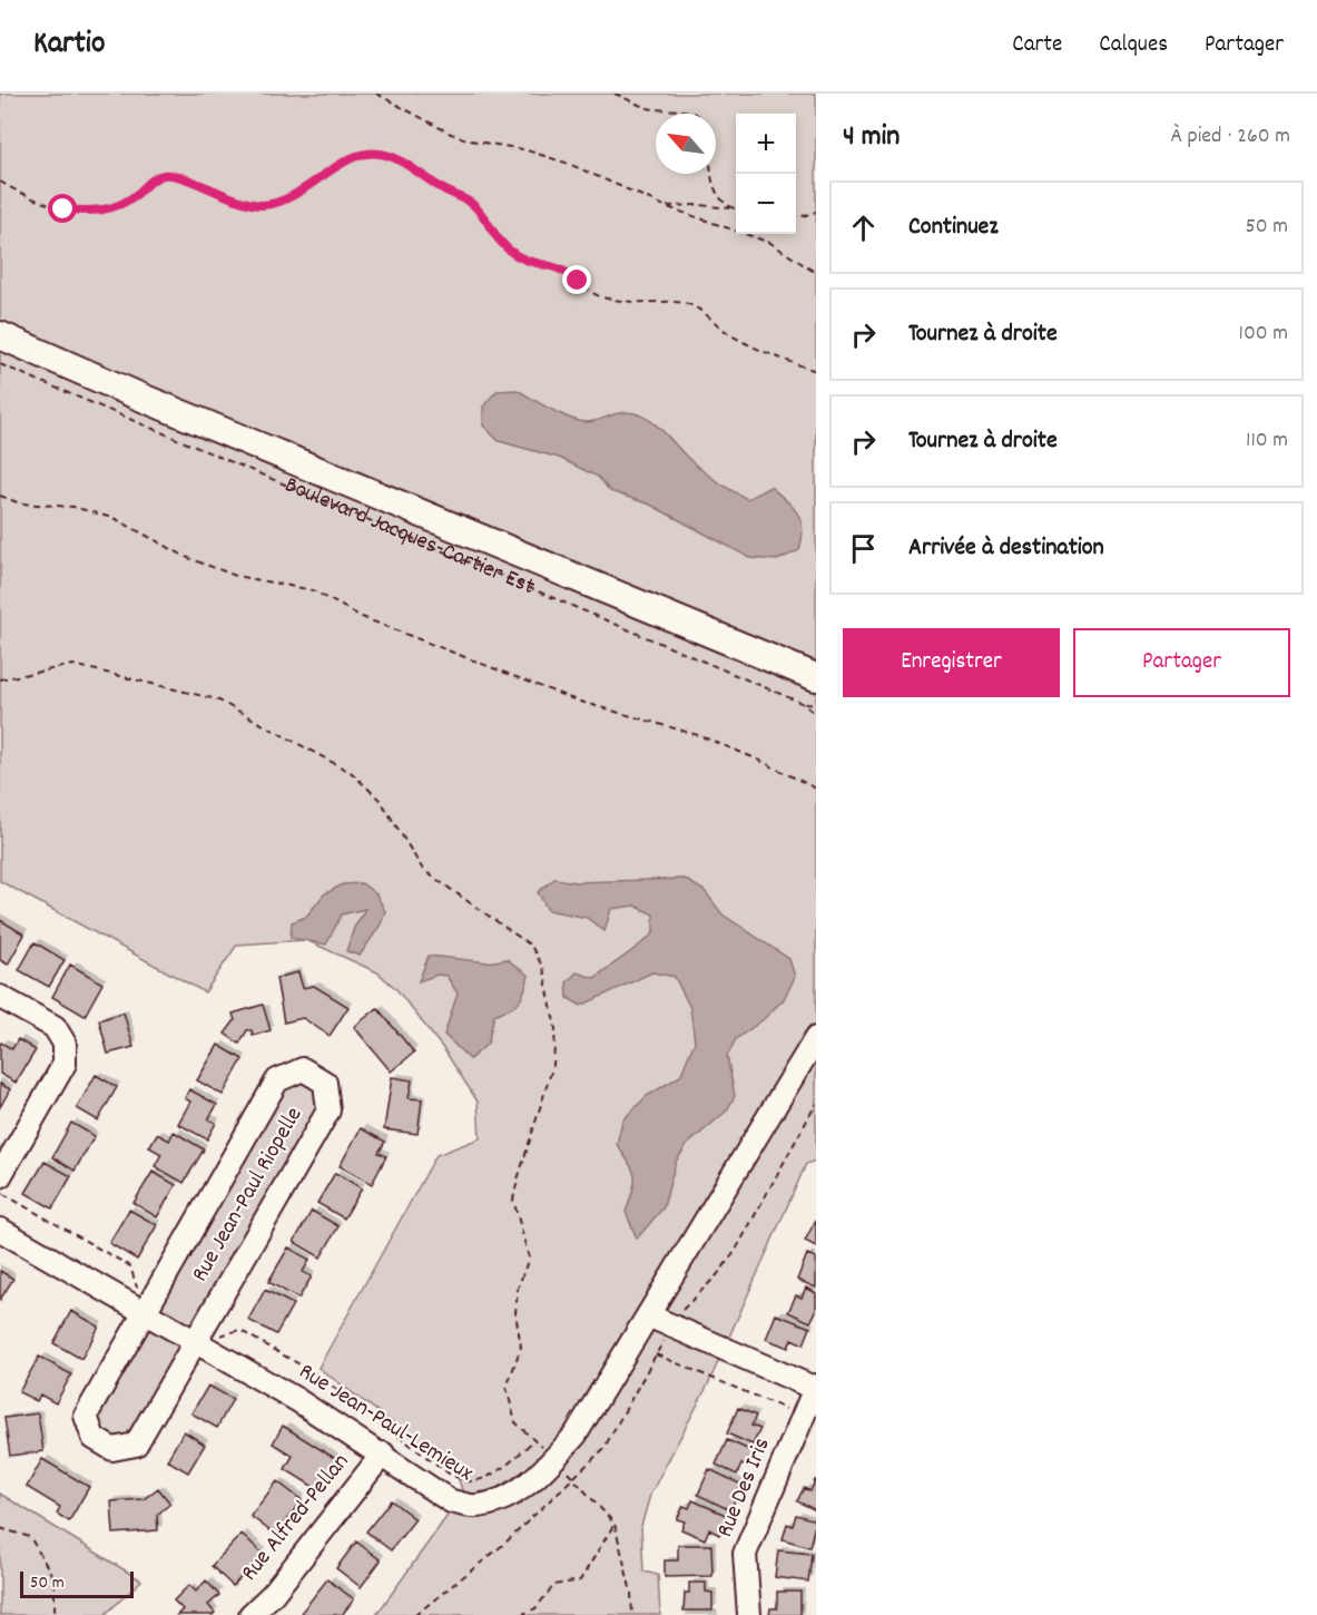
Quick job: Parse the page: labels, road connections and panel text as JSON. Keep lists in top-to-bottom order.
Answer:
{
  "streets": {
    "main road": ["Boulevard Jacques-Cartier Est"],
    "street": [
      "Rue Jean-Paul Riopelle",
      "Rue Jean-Paul-Lemieux",
      "Rue Des Iris",
      "Rue Alfred-Pellan"
    ]
  },
  "crossings": [
    ["Rue Jean-Paul Riopelle", "Rue Jean-Paul-Lemieux"],
    ["Rue Jean-Paul-Lemieux", "Rue Alfred-Pellan"]
  ],
  "scale_bar": "50 m",
  "north": "top left",
  "page": {
    "header": "Kartio",
    "nav": ["Carte", "Calques", "Partager"],
    "heading": ["4 min", "À pied · 260 m"],
    "map_buttons": ["+", "−"],
    "list": [
      ["Continuez", "50 m"],
      ["Tournez à droite", "100 m"],
      ["Tournez à droite", "110 m"],
      "Arrivée à destination"
    ],
    "buttons": ["Enregistrer", "Partager"],
    "scale": "50 m"
  }
}
